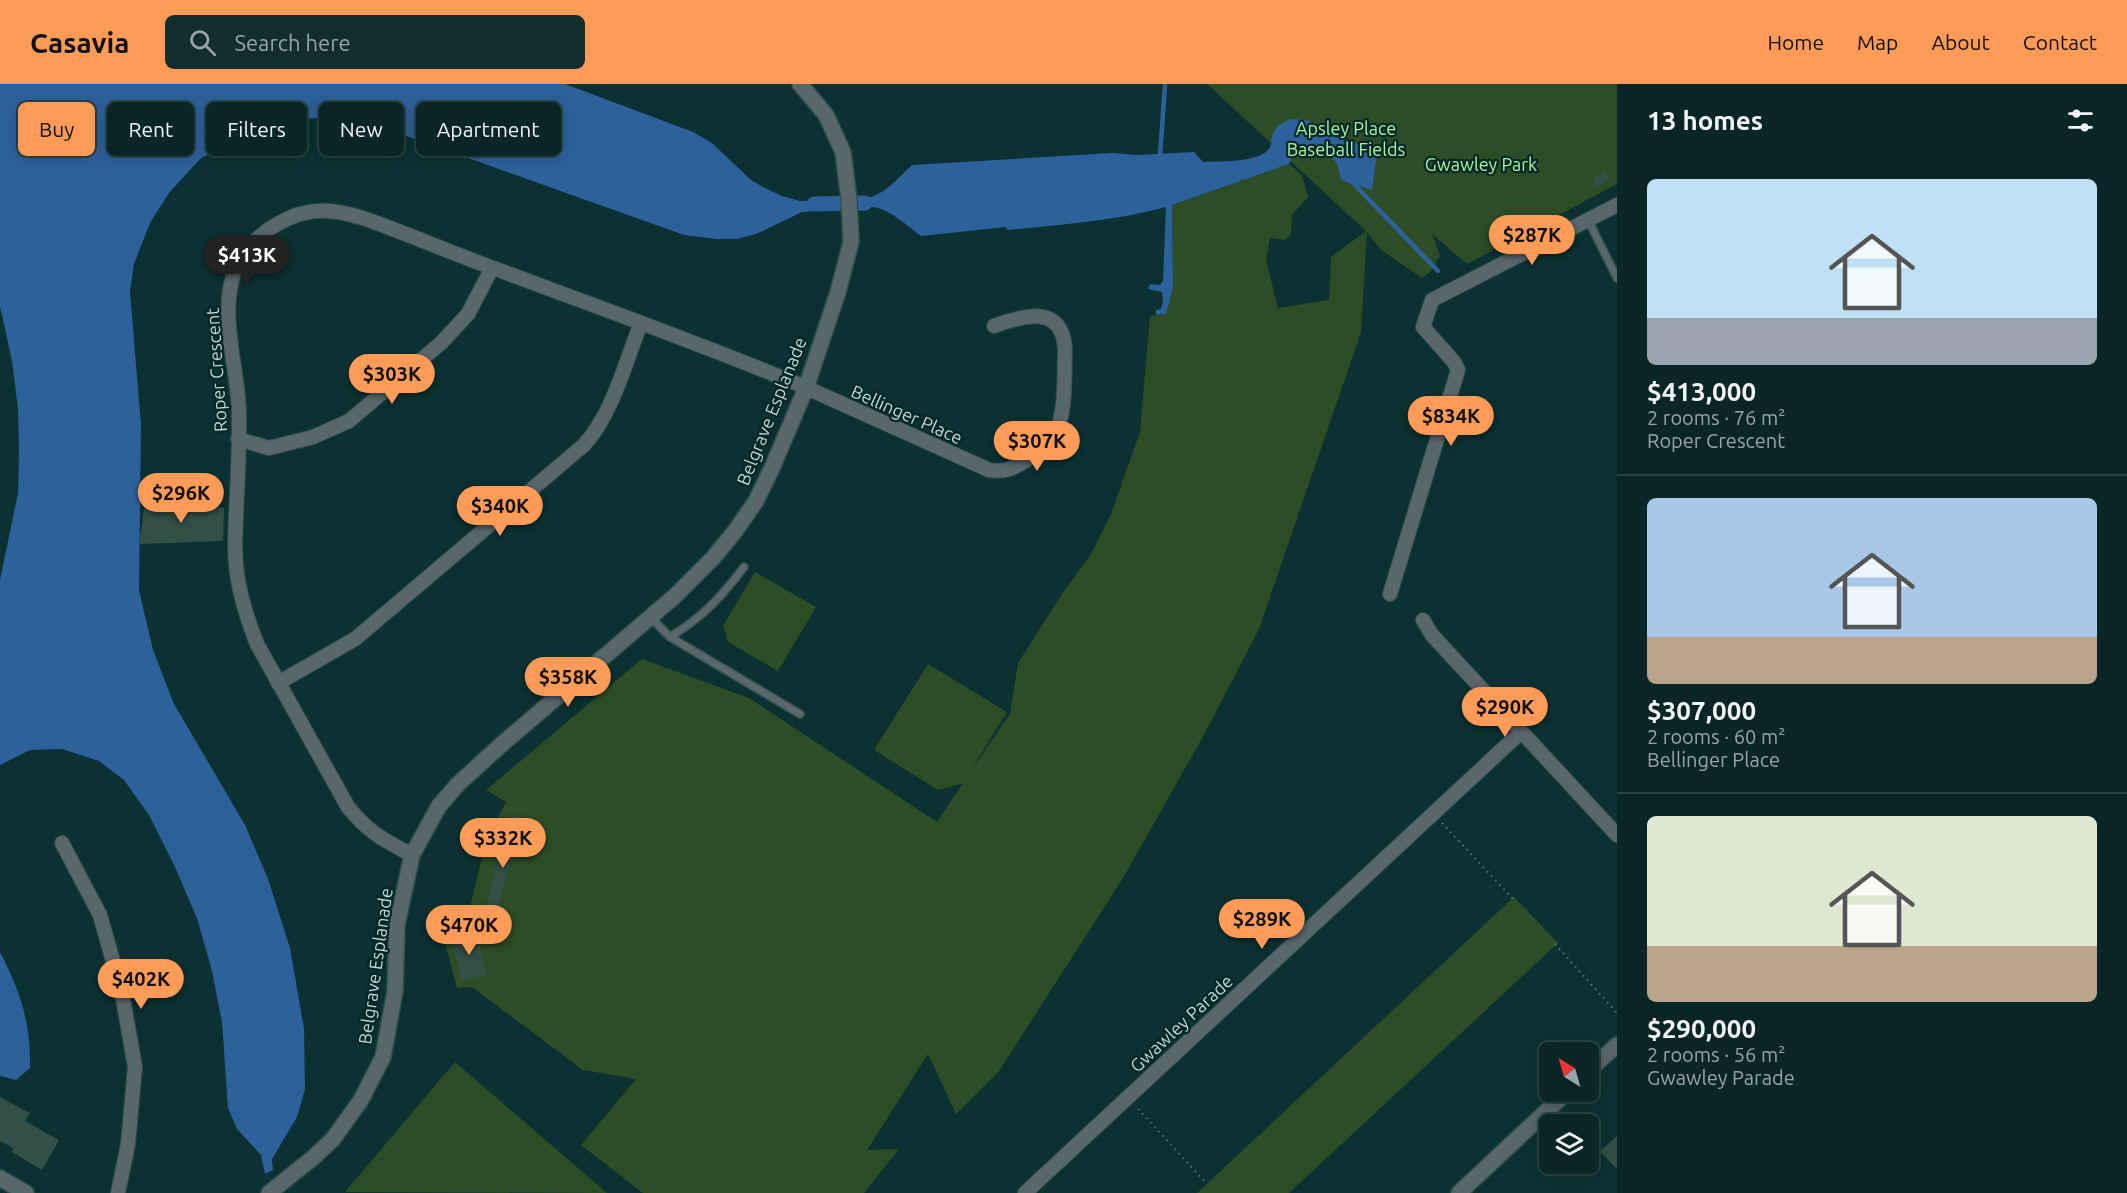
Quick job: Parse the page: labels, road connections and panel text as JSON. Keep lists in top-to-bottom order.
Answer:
{
  "streets": {
    "street": [
      "Roper Crescent",
      "Belgrave Esplanade",
      "Bellinger Place",
      "Gwawley Parade"
    ]
  },
  "crossings": [
    ["Roper Crescent", "Belgrave Esplanade"],
    ["Roper Crescent", "Bellinger Place"],
    ["Belgrave Esplanade", "Bellinger Place"]
  ],
  "parks": ["Apsley Place Baseball Fields", "Gwawley Park"],
  "north": "top left",
  "page": {
    "header": "Casavia",
    "search": "Search here",
    "nav": [
      "Home",
      "Map",
      "About",
      "Contact"
    ],
    "heading": "13 homes",
    "chip": [
      "Buy",
      "Rent",
      "Filters",
      "New",
      "Apartment"
    ],
    "list": [
      {
        "name": "$413,000",
        "note": "2 rooms · 76 m² · Roper Crescent"
      },
      {
        "name": "$307,000",
        "note": "2 rooms · 60 m² · Bellinger Place"
      },
      {
        "name": "$290,000",
        "note": "2 rooms · 56 m² · Gwawley Parade"
      }
    ],
    "price": [
      "$287K",
      "$413K",
      "$303K",
      "$834K",
      "$307K",
      "$296K",
      "$340K",
      "$358K",
      "$290K",
      "$332K",
      "$289K",
      "$470K",
      "$402K"
    ]
  }
}
